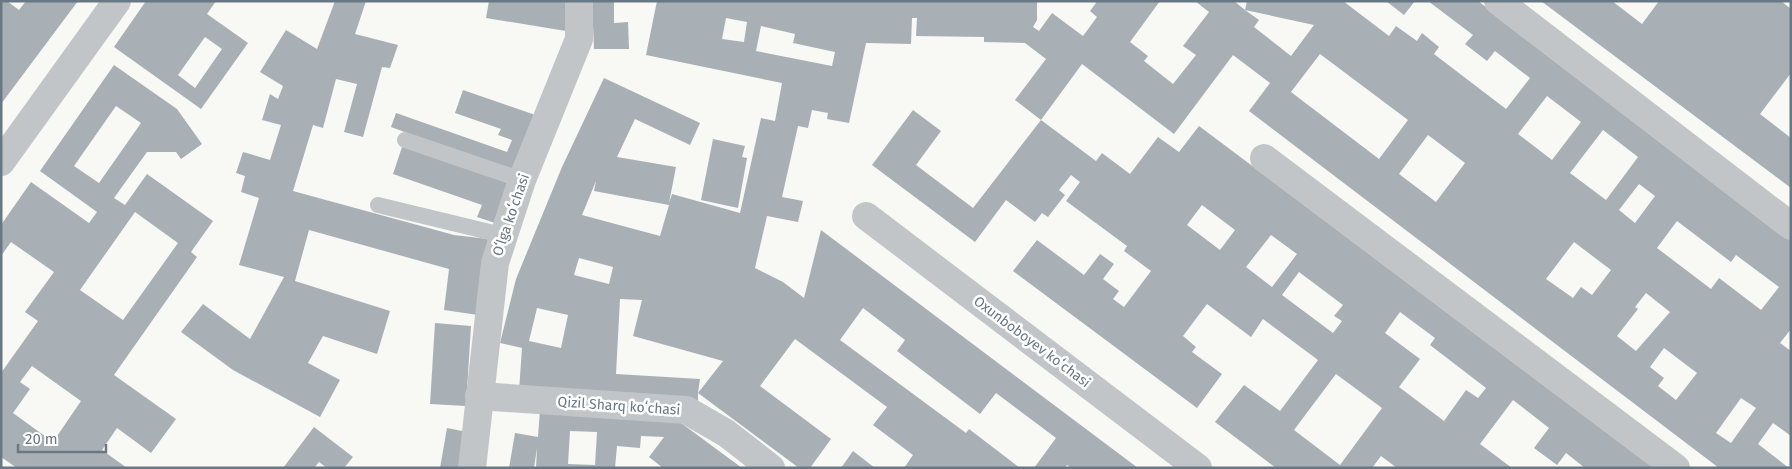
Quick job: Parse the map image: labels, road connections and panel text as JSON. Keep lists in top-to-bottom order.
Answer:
{
  "streets": {
    "street": ["Oʻlga koʻchasi", "Oxunboboyev koʻchasi", "Qizil Sharq koʻchasi"]
  },
  "crossings": [
    ["Oʻlga koʻchasi", "Qizil Sharq koʻchasi"]
  ],
  "scale_bar": "20 m"
}
